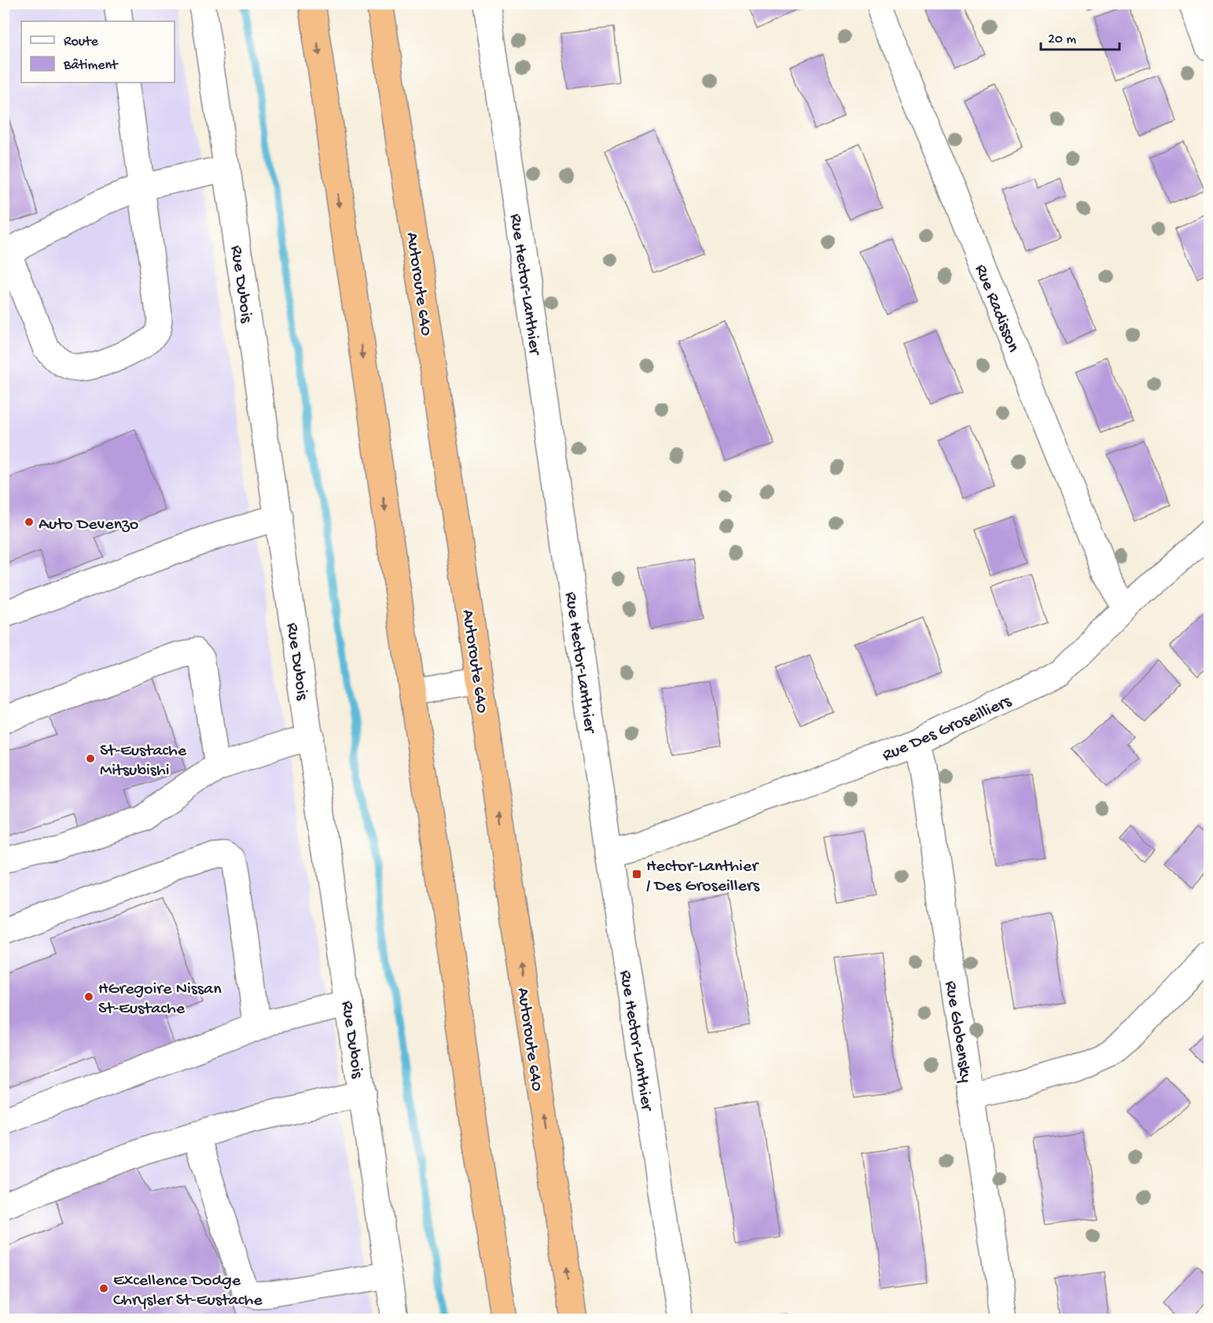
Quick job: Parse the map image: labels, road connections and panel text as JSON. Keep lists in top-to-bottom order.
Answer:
{
  "streets": {
    "highway": ["Autoroute 640"],
    "street": [
      "Rue Dubois",
      "Rue Hector-Lanthier",
      "Rue Radisson",
      "Rue Des Groseilliers",
      "Rue Globensky"
    ]
  },
  "crossings": [
    ["Rue Hector-Lanthier", "Rue Des Groseilliers"],
    ["Rue Radisson", "Rue Des Groseilliers"],
    ["Rue Des Groseilliers", "Rue Globensky"]
  ],
  "places": {
    "other": [
      "Auto Devenzo",
      "St-Eustache Mitsubishi",
      "HGregoire Nissan St-Eustache",
      "Excellence Dodge Chrysler St-Eustache"
    ],
    "transit": ["Hector-Lanthier / Des Groseillers"]
  },
  "legend": ["Route", "Bâtiment"],
  "scale_bar": "20 m"
}
